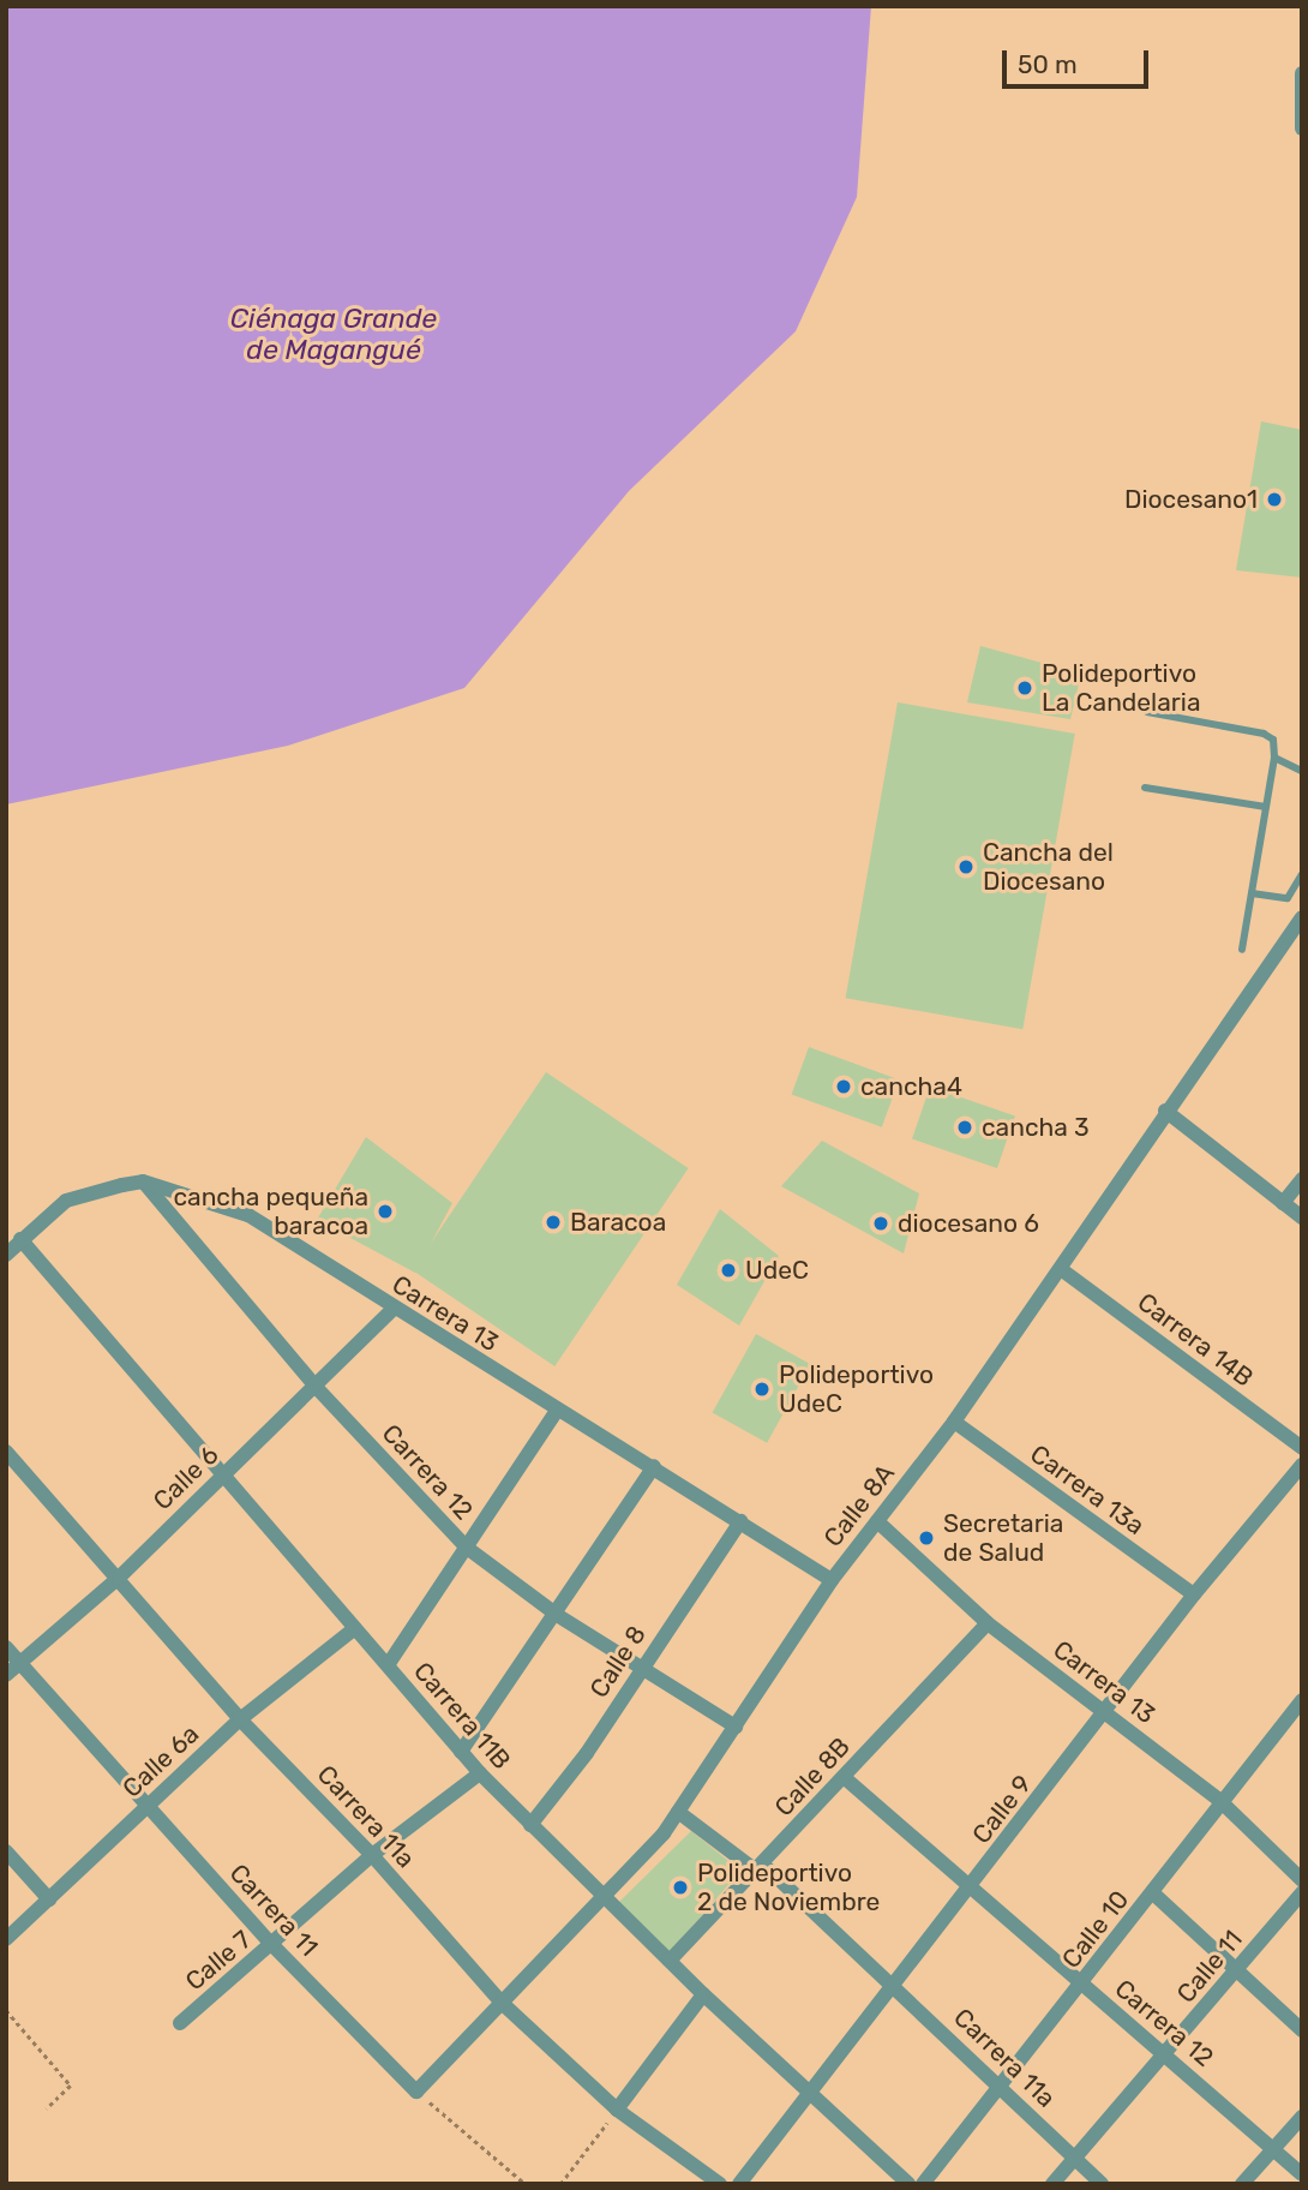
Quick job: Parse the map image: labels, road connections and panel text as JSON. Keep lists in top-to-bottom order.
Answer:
{
  "streets": {
    "street": [
      "Carrera 13",
      "Carrera 14B",
      "Carrera 12",
      "Calle 6",
      "Carrera 13a",
      "Calle 8A",
      "Calle 8",
      "Carrera 11B",
      "Calle 6a",
      "Calle 8B",
      "Calle 9",
      "Carrera 11a",
      "Carrera 11",
      "Calle 10",
      "Calle 7",
      "Calle 11"
    ]
  },
  "crossings": [
    ["Carrera 13", "Carrera 12"],
    ["Carrera 13", "Calle 6"],
    ["Carrera 13", "Calle 8A"],
    ["Carrera 13", "Calle 8"],
    ["Carrera 13", "Calle 8B"],
    ["Carrera 13", "Calle 9"],
    ["Carrera 13", "Calle 10"],
    ["Carrera 14B", "Calle 8A"],
    ["Carrera 12", "Calle 6"],
    ["Carrera 12", "Calle 8A"],
    ["Carrera 12", "Calle 8"],
    ["Carrera 12", "Calle 8B"],
    ["Carrera 12", "Calle 9"],
    ["Carrera 12", "Calle 10"],
    ["Carrera 12", "Calle 11"],
    ["Calle 6", "Carrera 11B"],
    ["Calle 6", "Carrera 11a"],
    ["Calle 6", "Carrera 11"],
    ["Carrera 13a", "Calle 8A"],
    ["Carrera 13a", "Calle 9"],
    ["Calle 8A", "Carrera 11B"],
    ["Calle 8A", "Carrera 11a"],
    ["Calle 8A", "Carrera 11"],
    ["Calle 8", "Carrera 11B"],
    ["Carrera 11B", "Calle 6a"],
    ["Carrera 11B", "Calle 8B"],
    ["Carrera 11B", "Calle 9"],
    ["Carrera 11B", "Calle 7"],
    ["Calle 6a", "Carrera 11a"],
    ["Calle 6a", "Carrera 11"],
    ["Calle 8B", "Carrera 11a"],
    ["Calle 9", "Carrera 11a"],
    ["Carrera 11a", "Calle 10"],
    ["Carrera 11a", "Calle 7"],
    ["Carrera 11a", "Calle 11"],
    ["Carrera 11", "Calle 7"]
  ],
  "water": ["Ciénaga Grande de Magangué"],
  "places": [
    "Diocesano1",
    "Polideportivo La Candelaria",
    "Cancha del Diocesano",
    "cancha4",
    "cancha 3",
    "cancha pequeña baracoa",
    "Baracoa",
    "diocesano 6",
    "UdeC",
    "Polideportivo UdeC",
    "Secretaria de Salud",
    "Polideportivo 2 de Noviembre"
  ],
  "scale_bar": "50 m"
}
